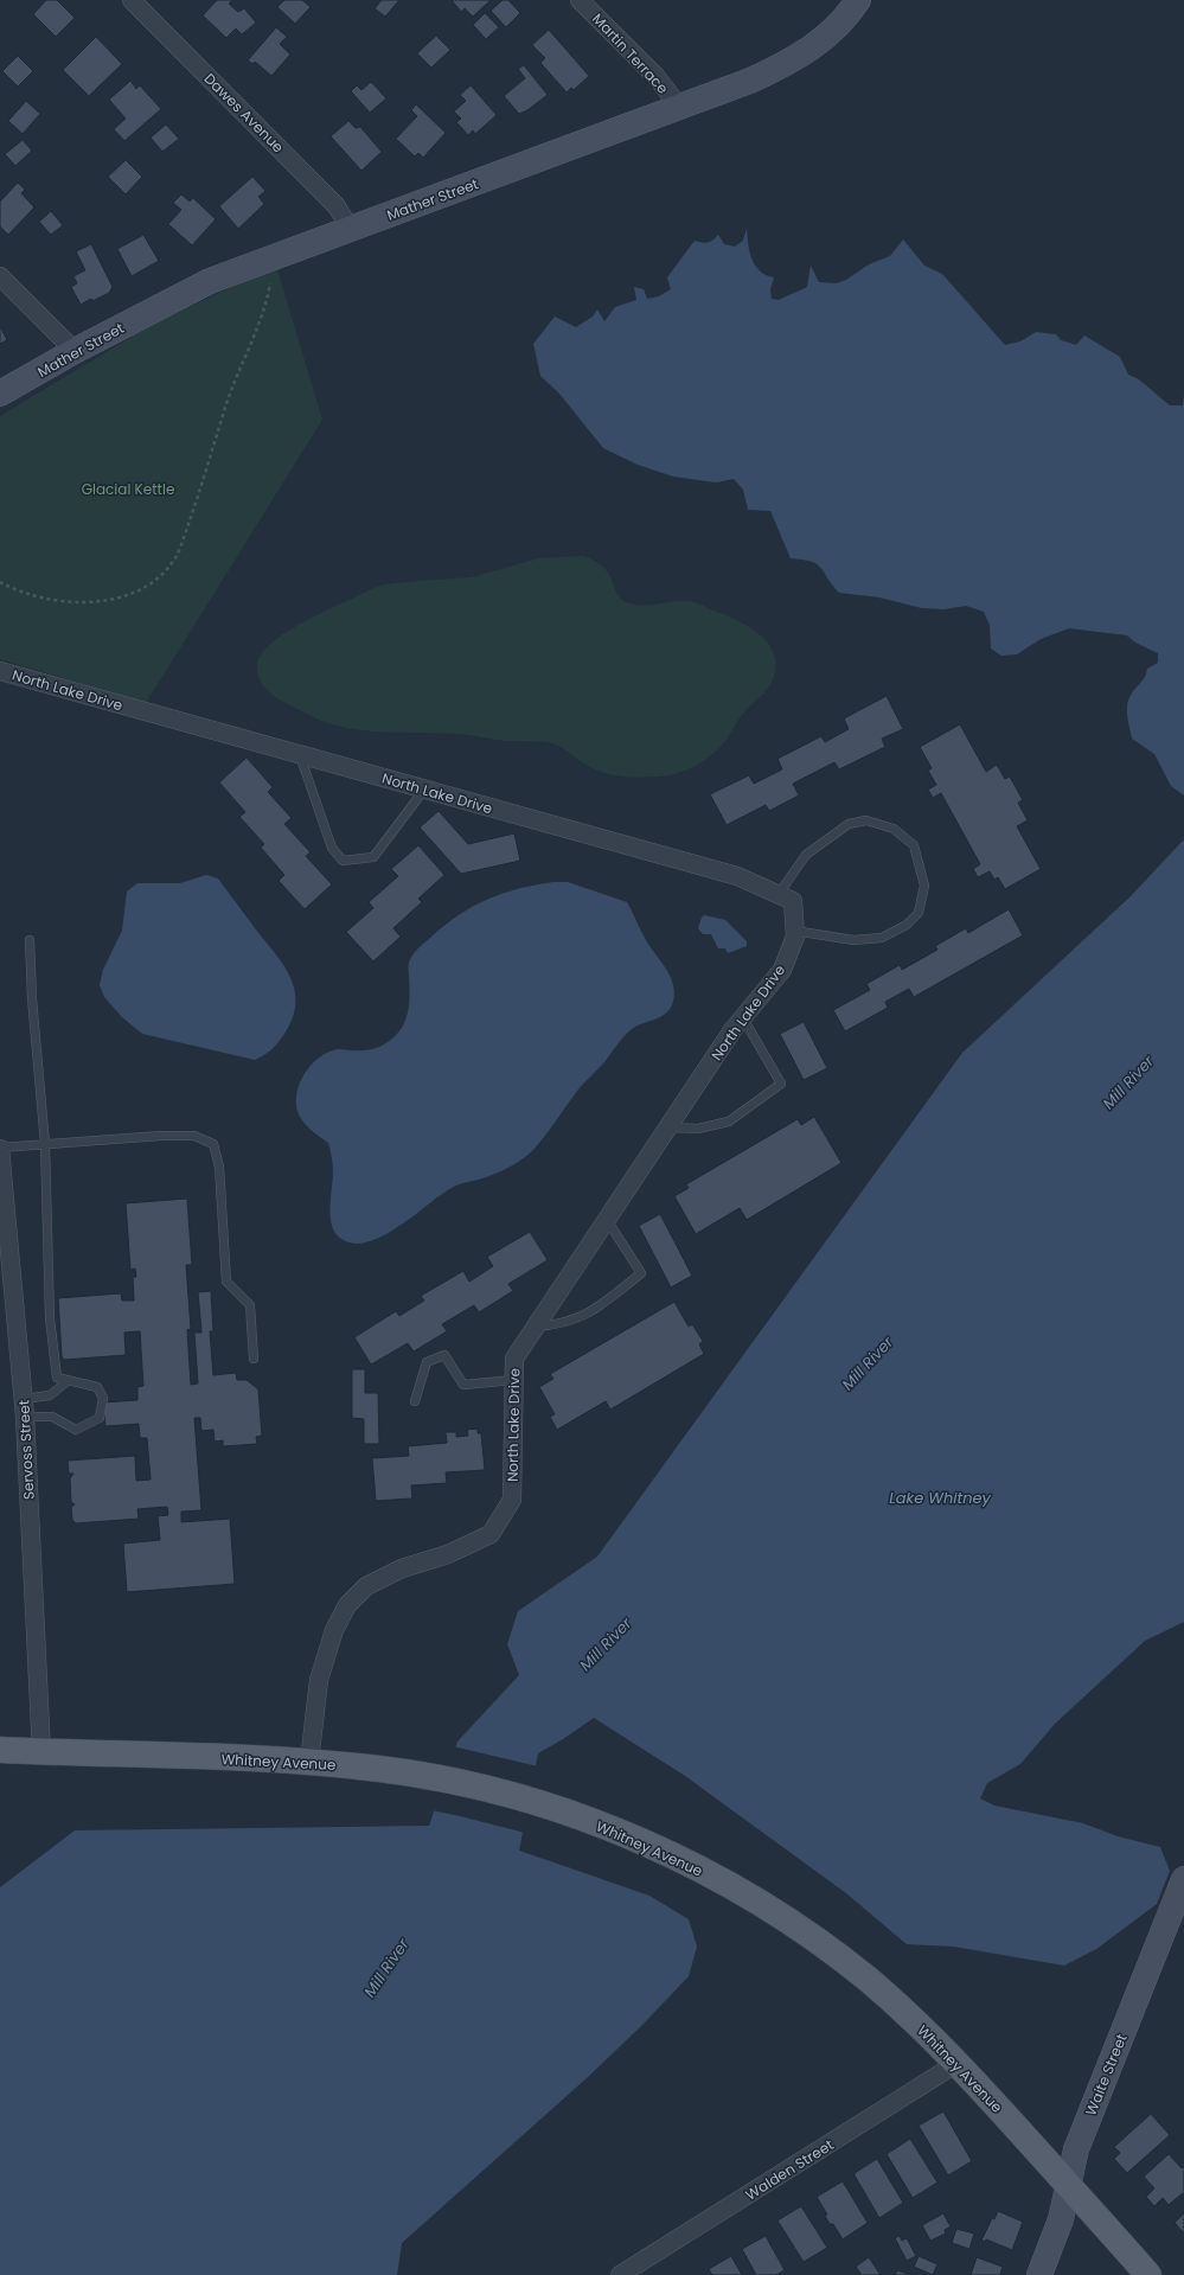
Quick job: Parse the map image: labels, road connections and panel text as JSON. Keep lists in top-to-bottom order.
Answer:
{
  "streets": {
    "main road": ["Whitney Avenue"],
    "street": [
      "Martin Terrace",
      "Dawes Avenue",
      "Mather Street",
      "North Lake Drive",
      "Servoss Street",
      "Waite Street",
      "Walden Street"
    ]
  },
  "crossings": [
    ["Martin Terrace", "Mather Street"],
    ["Dawes Avenue", "Mather Street"],
    ["North Lake Drive", "Whitney Avenue"],
    ["Servoss Street", "Whitney Avenue"],
    ["Whitney Avenue", "Waite Street"],
    ["Whitney Avenue", "Walden Street"]
  ],
  "water": ["Mill River", "Lake Whitney"],
  "parks": ["Glacial Kettle"]
}
